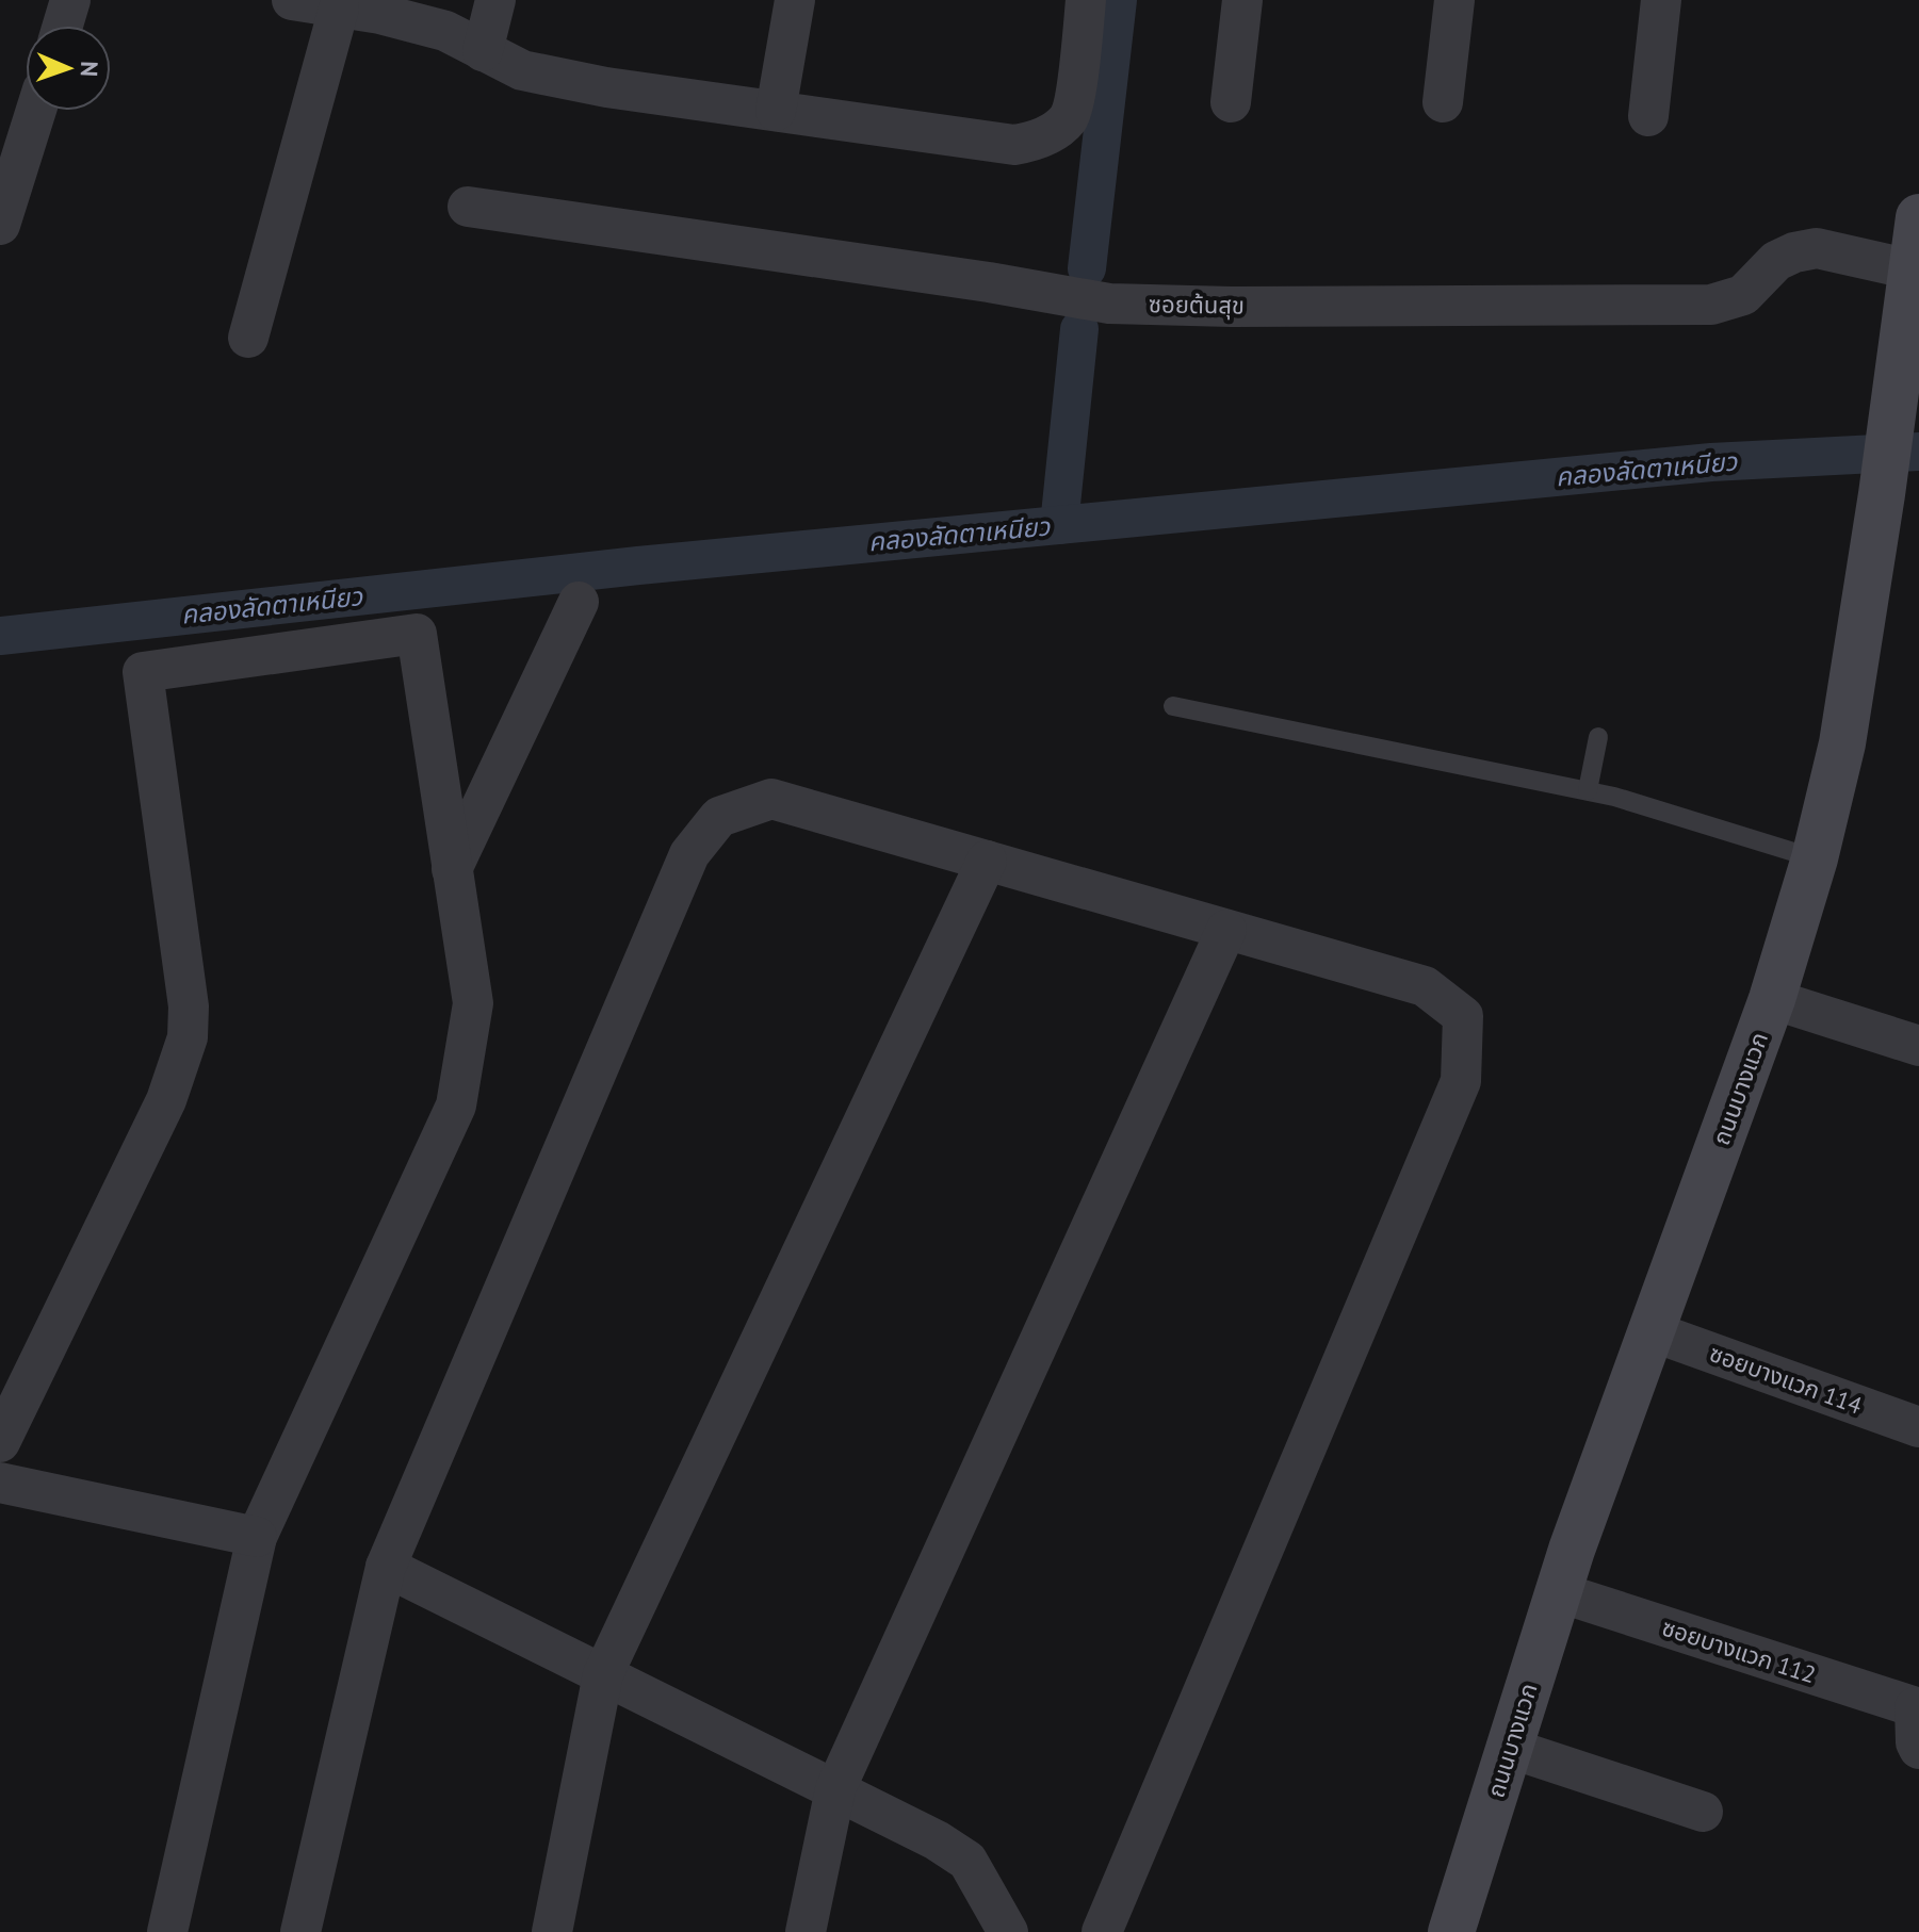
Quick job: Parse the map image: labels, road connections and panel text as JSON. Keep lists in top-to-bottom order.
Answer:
{
  "streets": {
    "main road": ["ถนนบางแวก"],
    "street": ["ซอยต้นสุข", "ซอยบางแวก 114", "ซอยบางแวก 112"]
  },
  "crossings": [
    ["ซอยต้นสุข", "ถนนบางแวก"],
    ["ถนนบางแวก", "ซอยบางแวก 114"],
    ["ถนนบางแวก", "ซอยบางแวก 112"]
  ],
  "water": ["คลองลัดตาเหนียว"],
  "north": "right"
}
